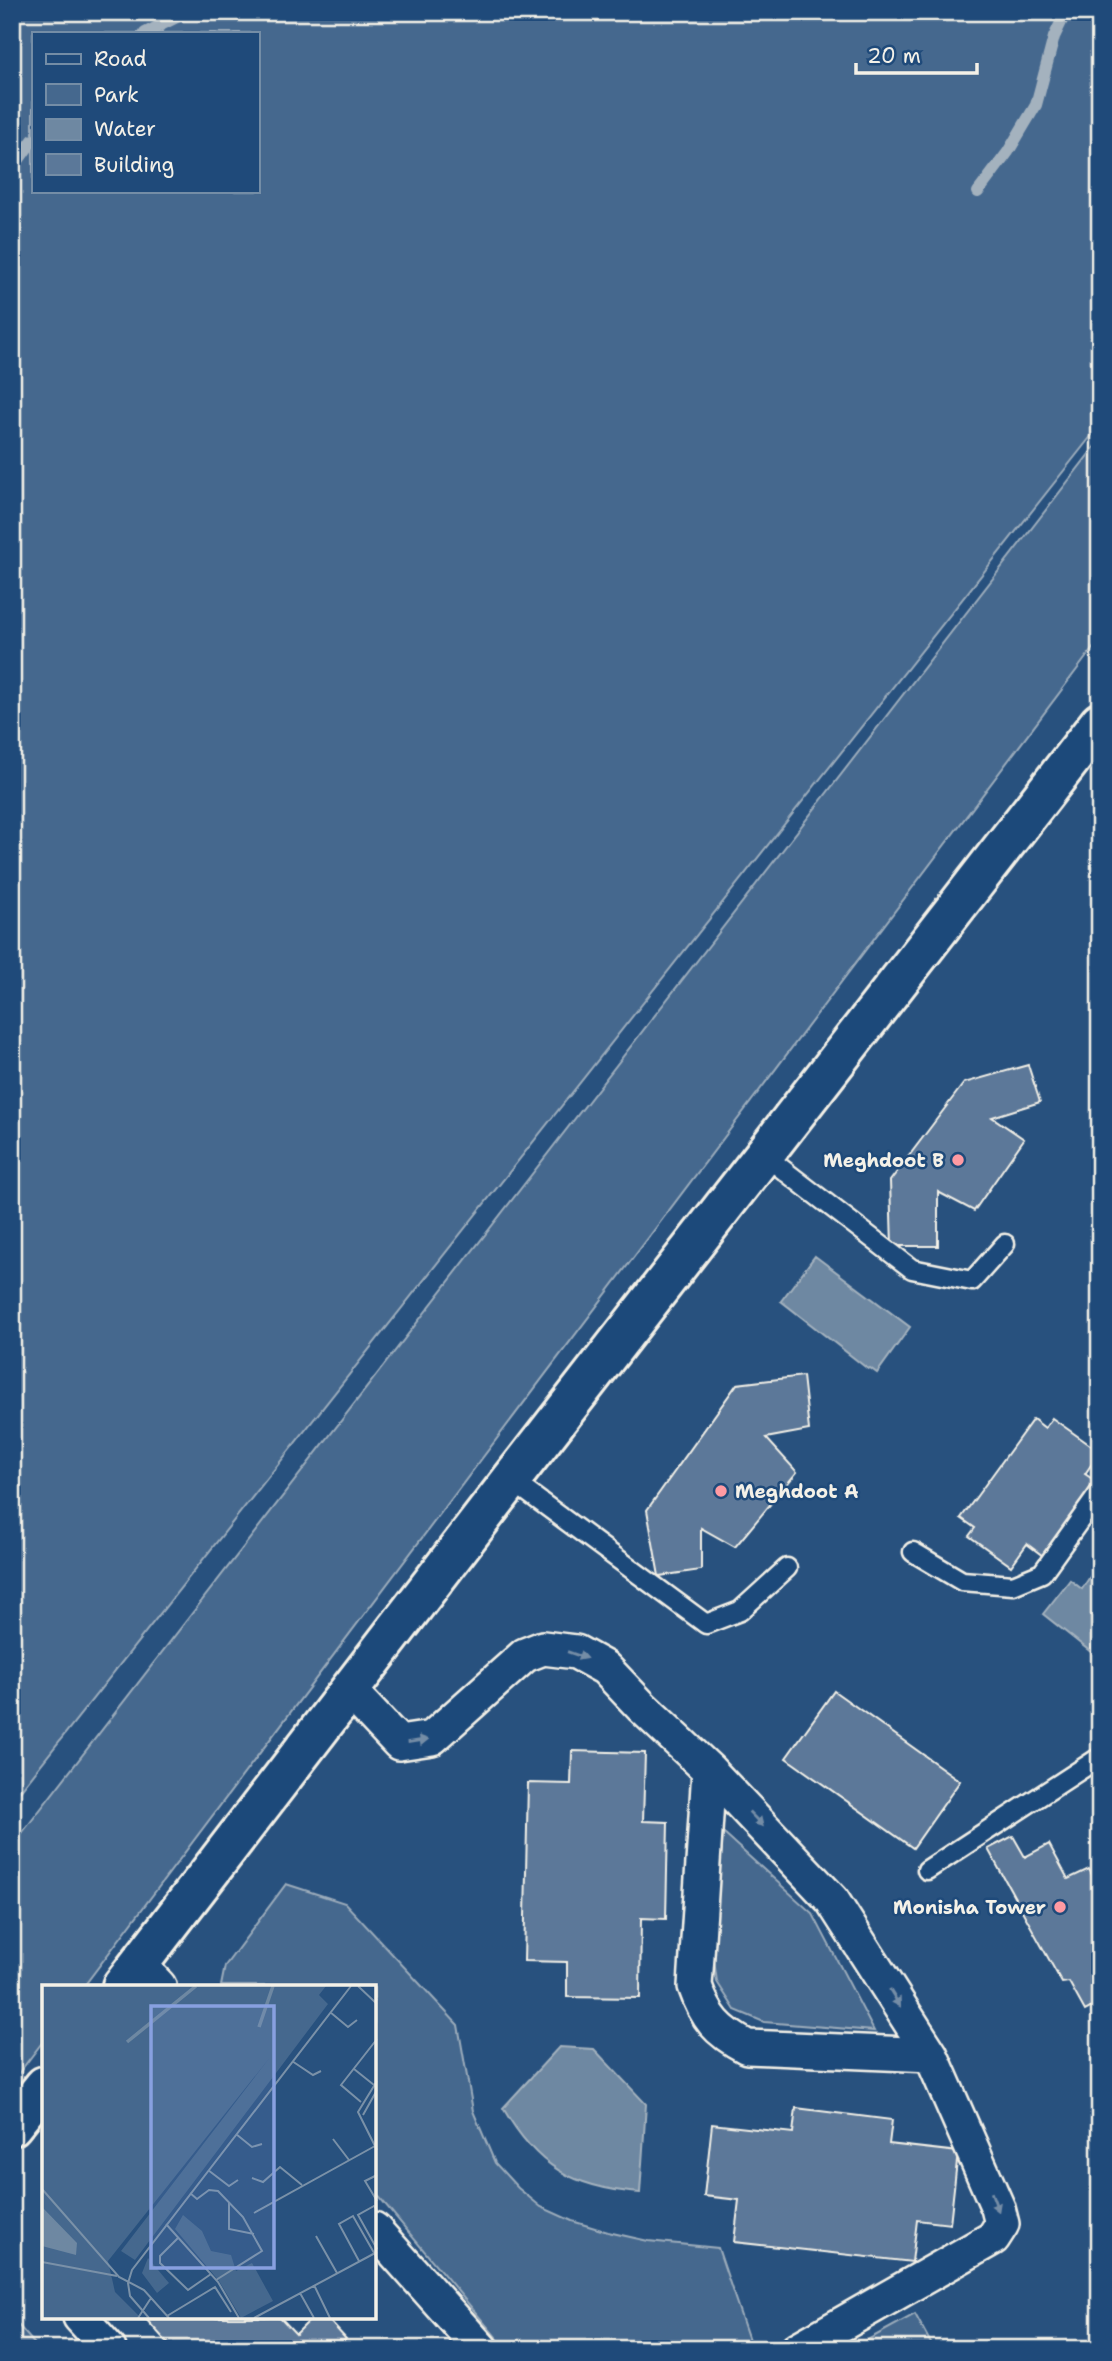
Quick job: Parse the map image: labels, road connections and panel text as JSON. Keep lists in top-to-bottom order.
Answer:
{
  "places": ["Meghdoot B", "Meghdoot A", "Monisha Tower"],
  "legend": [
    "Road",
    "Park",
    "Water",
    "Building"
  ],
  "scale_bar": "20 m"
}
